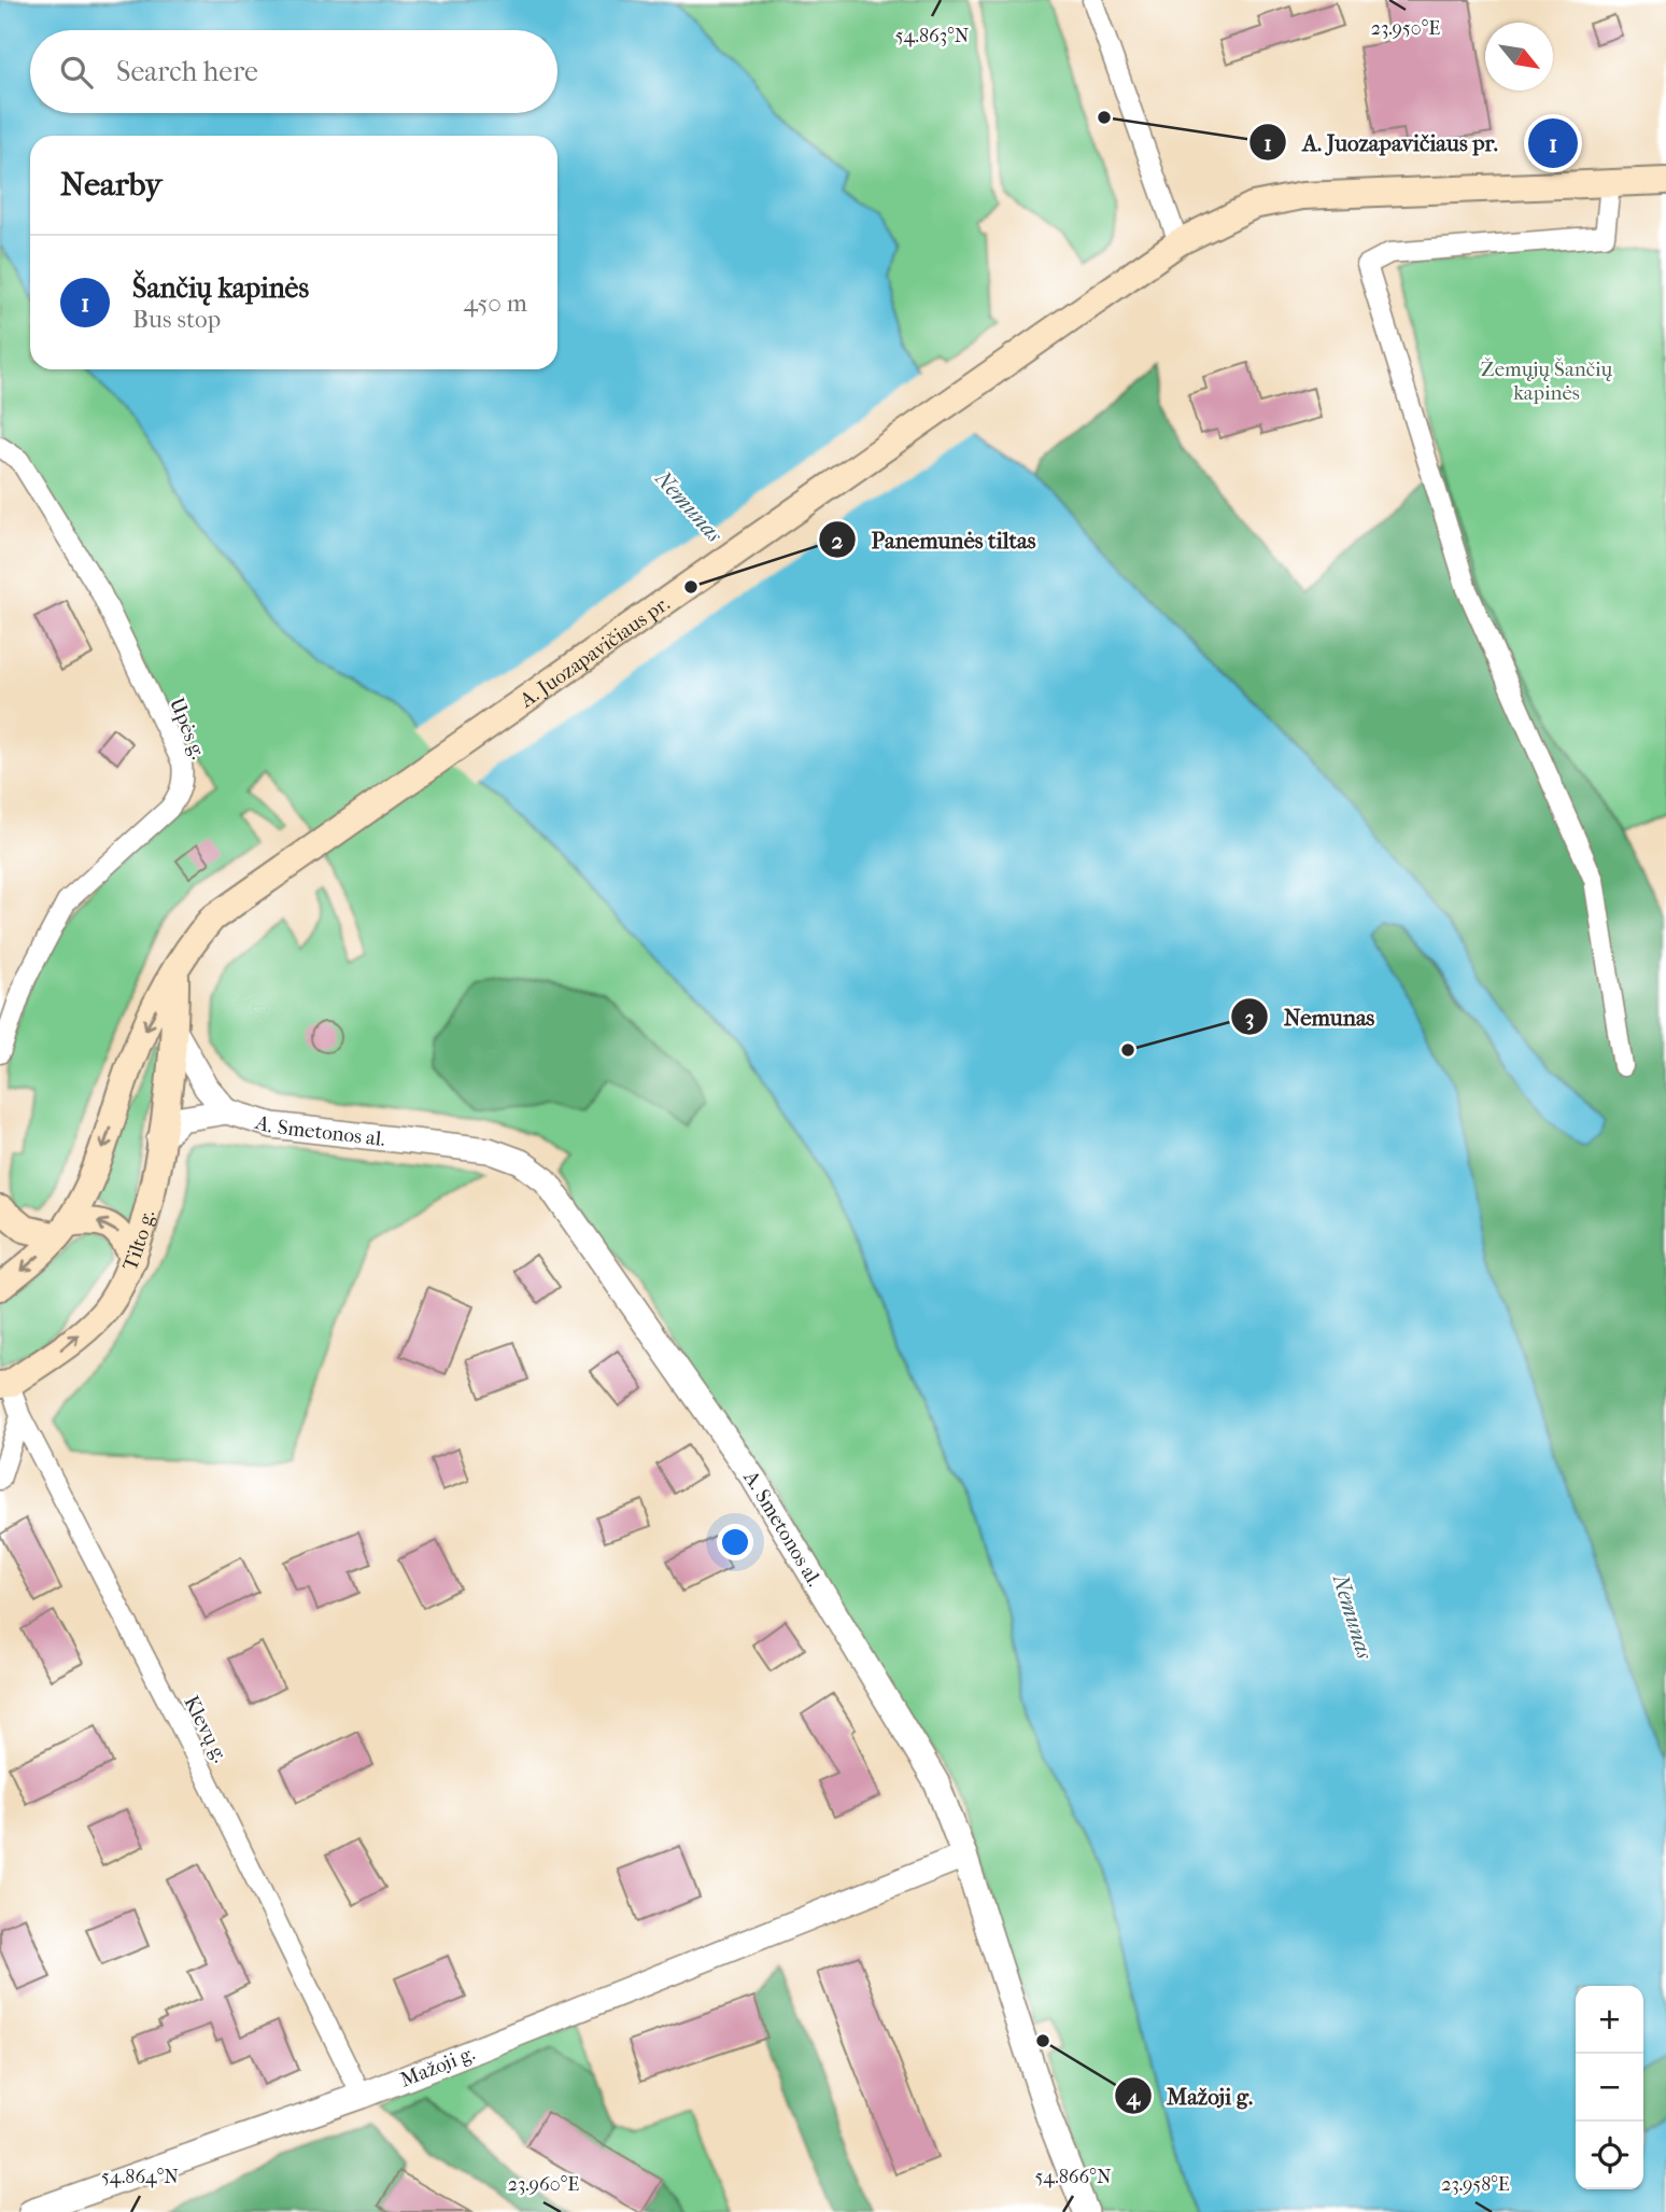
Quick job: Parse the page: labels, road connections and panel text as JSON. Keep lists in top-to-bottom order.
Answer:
{
  "streets": {
    "main road": ["A. Juozapavičiaus pr.", "Tilto g."],
    "street": [
      "Upės g.",
      "A. Smetonos al.",
      "Klevų g.",
      "Mažoji g."
    ]
  },
  "crossings": [
    ["A. Juozapavičiaus pr.", "A. Smetonos al."],
    ["A. Juozapavičiaus pr.", "Tilto g."],
    ["A. Smetonos al.", "Tilto g."],
    ["A. Smetonos al.", "Mažoji g."],
    ["Tilto g.", "Klevų g."],
    ["Klevų g.", "Mažoji g."]
  ],
  "water": ["Nemunas"],
  "parks": ["Žemųjų Šančių kapinės"],
  "places": [
    "A. Juozapavičiaus pr.",
    "Panemunės tiltas",
    "Nemunas",
    "Mažoji g."
  ],
  "north": "bottom right",
  "page": {
    "search": "Search here",
    "pins": "1",
    "heading": "Nearby",
    "list": [
      {
        "mark": "1",
        "name": "Šančių kapinės",
        "note": "Bus stop",
        "value": "450 m"
      }
    ],
    "map_buttons": ["+", "−"]
  },
  "coordinates": [
    "23.950°E",
    "54.863°N",
    "54.864°N",
    "54.866°N",
    "23.960°E",
    "23.958°E"
  ]
}
